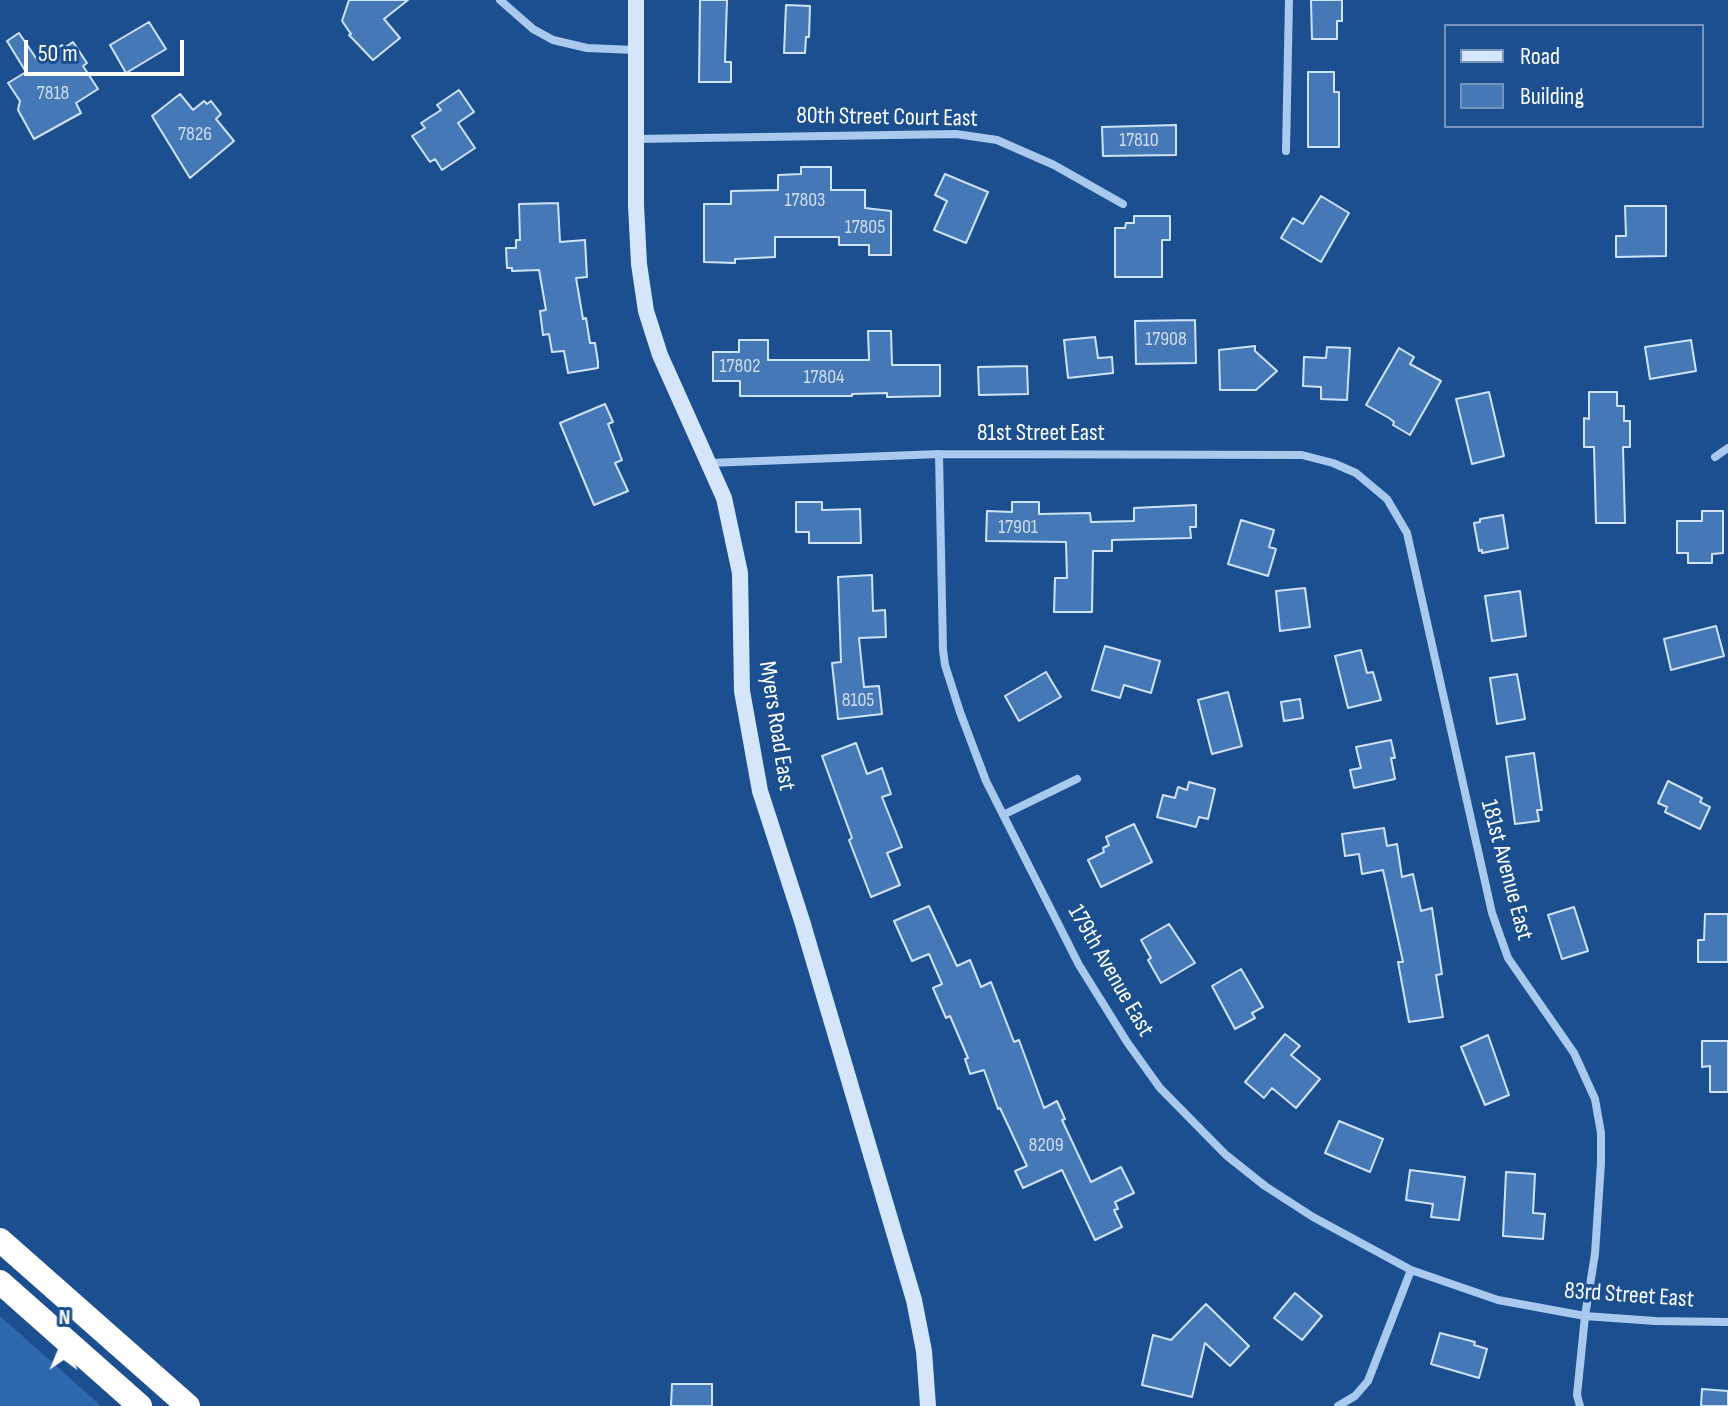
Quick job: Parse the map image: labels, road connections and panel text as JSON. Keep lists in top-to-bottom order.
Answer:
{
  "streets": {
    "street": [
      "80th Street Court East",
      "81st Street East",
      "Myers Road East",
      "181st Avenue East",
      "179th Avenue East",
      "83rd Street East"
    ]
  },
  "crossings": [
    ["80th Street Court East", "Myers Road East"],
    ["81st Street East", "Myers Road East"],
    ["81st Street East", "181st Avenue East"],
    ["81st Street East", "179th Avenue East"],
    ["181st Avenue East", "83rd Street East"],
    ["179th Avenue East", "83rd Street East"]
  ],
  "house_numbers": [
    "7818",
    "7826",
    "17810",
    "17803",
    "17805",
    "17908",
    "17802",
    "17804",
    "17901",
    "8105",
    "8209"
  ],
  "legend": ["Road", "Building"],
  "scale_bar": "50 m",
  "north": "top"
}
